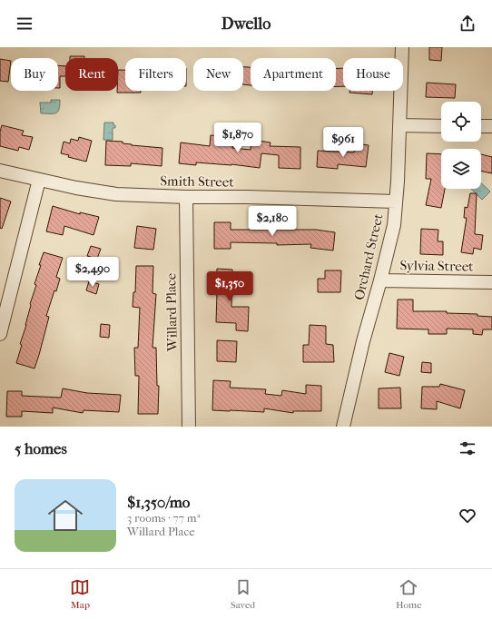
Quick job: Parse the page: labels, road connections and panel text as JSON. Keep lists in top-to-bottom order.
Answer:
{
  "streets": {
    "street": [
      "Smith Street",
      "Orchard Street",
      "Sylvia Street",
      "Willard Place"
    ]
  },
  "crossings": [
    ["Smith Street", "Orchard Street"],
    ["Smith Street", "Willard Place"],
    ["Orchard Street", "Sylvia Street"]
  ],
  "page": {
    "header": "Dwello",
    "chip": [
      "Buy",
      "Rent",
      "Filters",
      "New",
      "Apartment",
      "House"
    ],
    "price": [
      "$1,870",
      "$961",
      "$2,180",
      "$2,490",
      "$1,350"
    ],
    "heading": "5 homes",
    "list": [
      {
        "name": "$1,350/mo",
        "note": "3 rooms · 77 m² · Willard Place"
      }
    ],
    "tabs": ["Map", "Saved", "Home"]
  }
}
